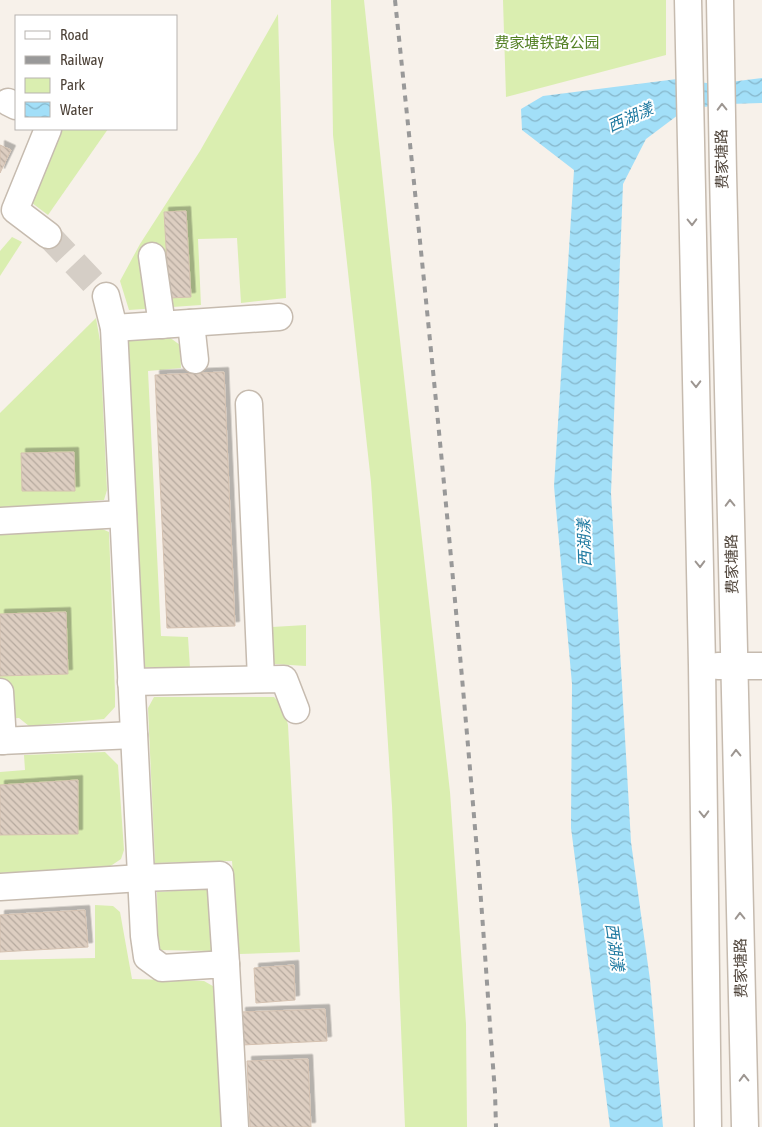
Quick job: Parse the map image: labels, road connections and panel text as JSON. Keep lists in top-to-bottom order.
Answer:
{
  "streets": {
    "street": ["费家塘路"]
  },
  "water": ["西湖漾"],
  "parks": ["费家塘铁路公园"],
  "legend": [
    "Road",
    "Railway",
    "Park",
    "Water"
  ]
}
